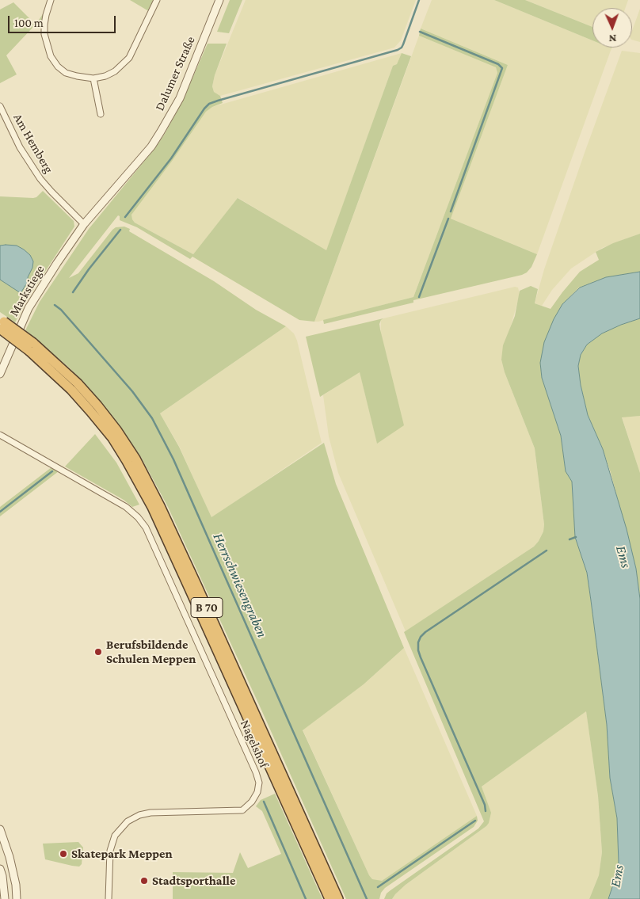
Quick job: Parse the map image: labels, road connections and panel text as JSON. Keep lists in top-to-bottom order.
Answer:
{
  "streets": {
    "highway": ["B 70"],
    "street": [
      "Dalumer Straße",
      "Am Hemberg",
      "Markstiege",
      "Nagelshof"
    ]
  },
  "crossings": [
    ["Dalumer Straße", "Am Hemberg"],
    ["Dalumer Straße", "Markstiege"],
    ["Am Hemberg", "Markstiege"]
  ],
  "water": ["Ems", "Herrschwiesengraben"],
  "places": ["Berufsbildende Schulen Meppen", "Skatepark Meppen", "Stadtsporthalle"],
  "scale_bar": "100 m",
  "north": "bottom"
}
